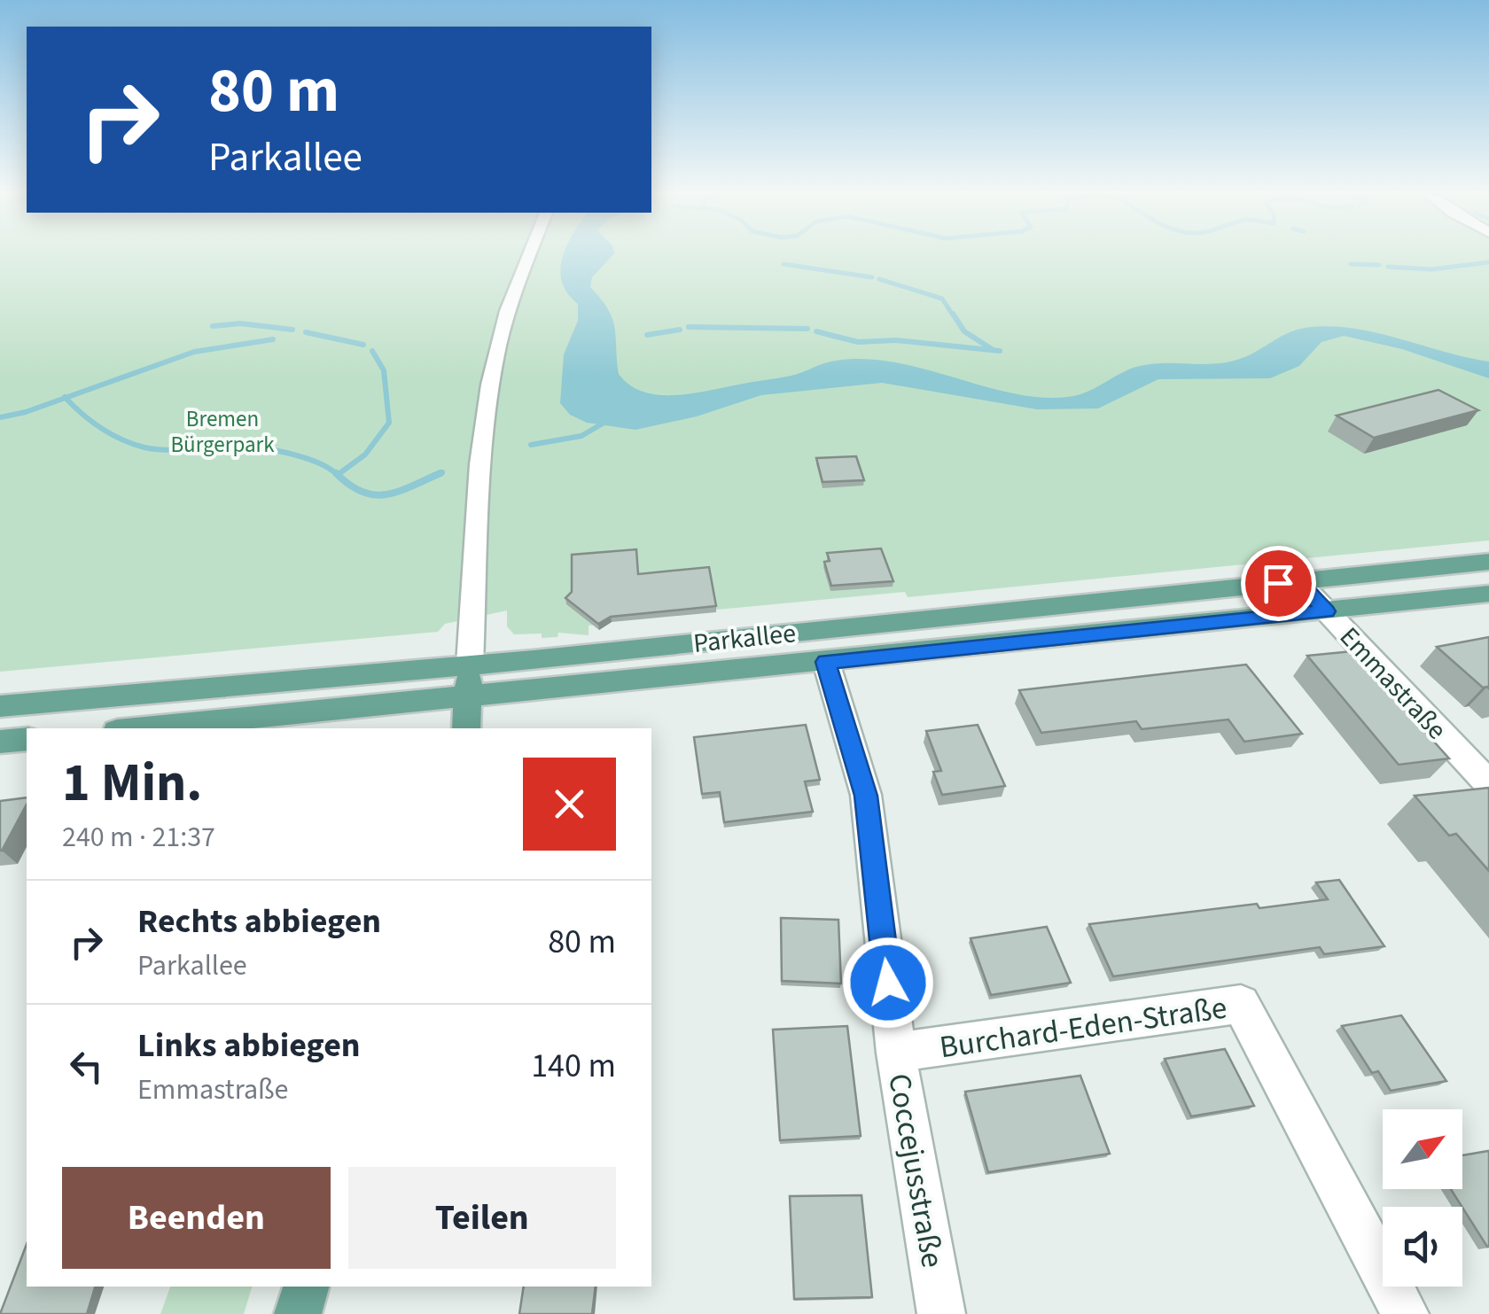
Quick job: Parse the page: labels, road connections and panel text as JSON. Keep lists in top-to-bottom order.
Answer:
{
  "streets": {
    "main road": ["Parkallee"],
    "street": ["Emmastraße", "Burchard-Eden-Straße", "Coccejusstraße"]
  },
  "crossings": [
    ["Parkallee", "Emmastraße"],
    ["Parkallee", "Coccejusstraße"],
    ["Burchard-Eden-Straße", "Coccejusstraße"]
  ],
  "parks": ["Bremen Bürgerpark"],
  "north": "top right",
  "page": {
    "turn": ["80 m", "Parkallee"],
    "heading": ["1 Min.", "240 m · 21:37"],
    "list": [
      {
        "name": "Rechts abbiegen",
        "note": "Parkallee",
        "value": "80 m"
      },
      {
        "name": "Links abbiegen",
        "note": "Emmastraße",
        "value": "140 m"
      }
    ],
    "buttons": ["Beenden", "Teilen"]
  }
}
